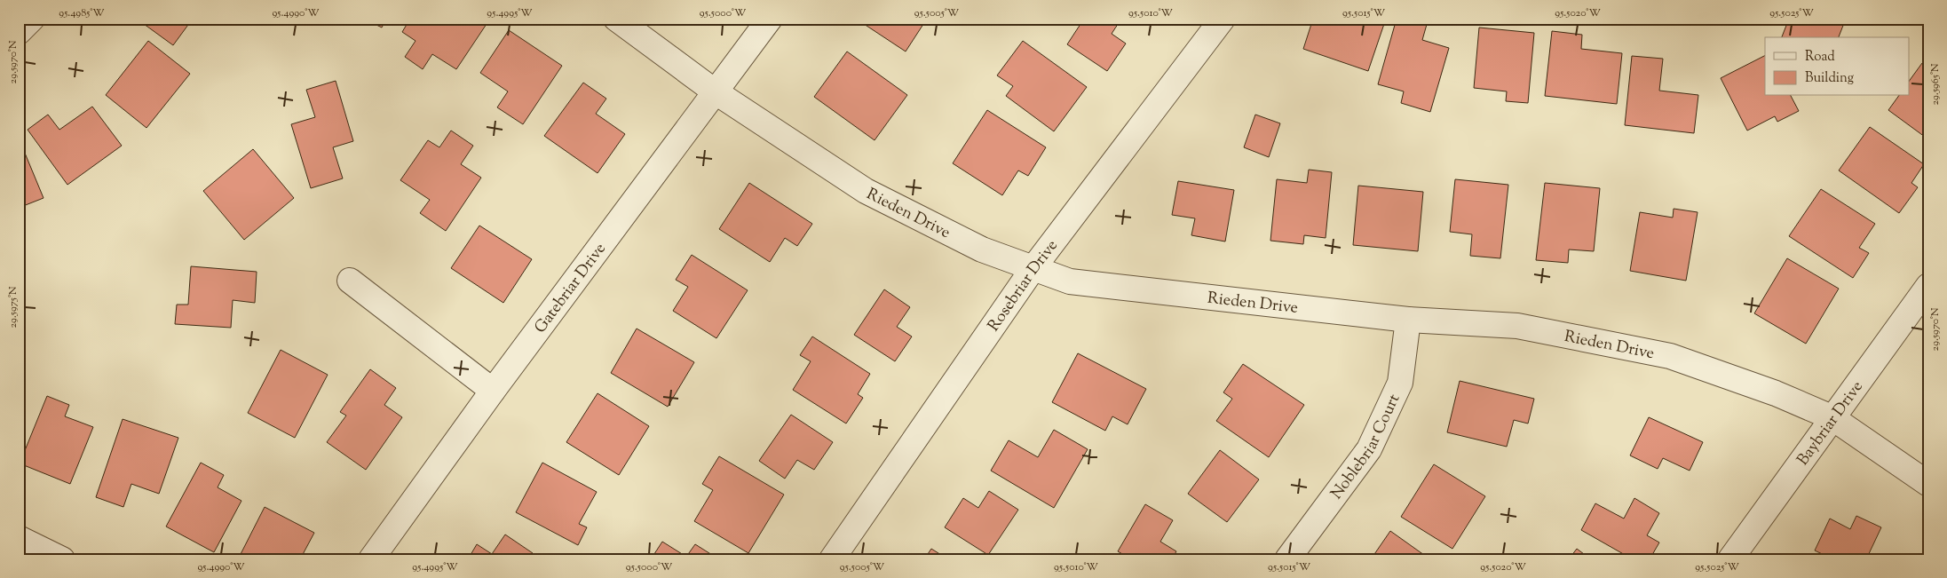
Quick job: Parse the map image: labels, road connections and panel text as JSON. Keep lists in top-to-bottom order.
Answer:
{
  "streets": {
    "street": [
      "Rieden Drive",
      "Rosebriar Drive",
      "Gatebriar Drive",
      "Baybriar Drive",
      "Noblebriar Court"
    ]
  },
  "crossings": [
    ["Rieden Drive", "Rosebriar Drive"],
    ["Rieden Drive", "Gatebriar Drive"],
    ["Rieden Drive", "Baybriar Drive"],
    ["Rieden Drive", "Noblebriar Court"]
  ],
  "legend": ["Road", "Building"],
  "coordinates": [
    "95.4985°W",
    "95.4990°W",
    "95.4995°W",
    "95.5000°W",
    "95.5005°W",
    "95.5010°W",
    "95.5015°W",
    "95.5020°W",
    "95.5025°W",
    "29.5970°N",
    "29.5965°N",
    "29.5975°N"
  ]
}
